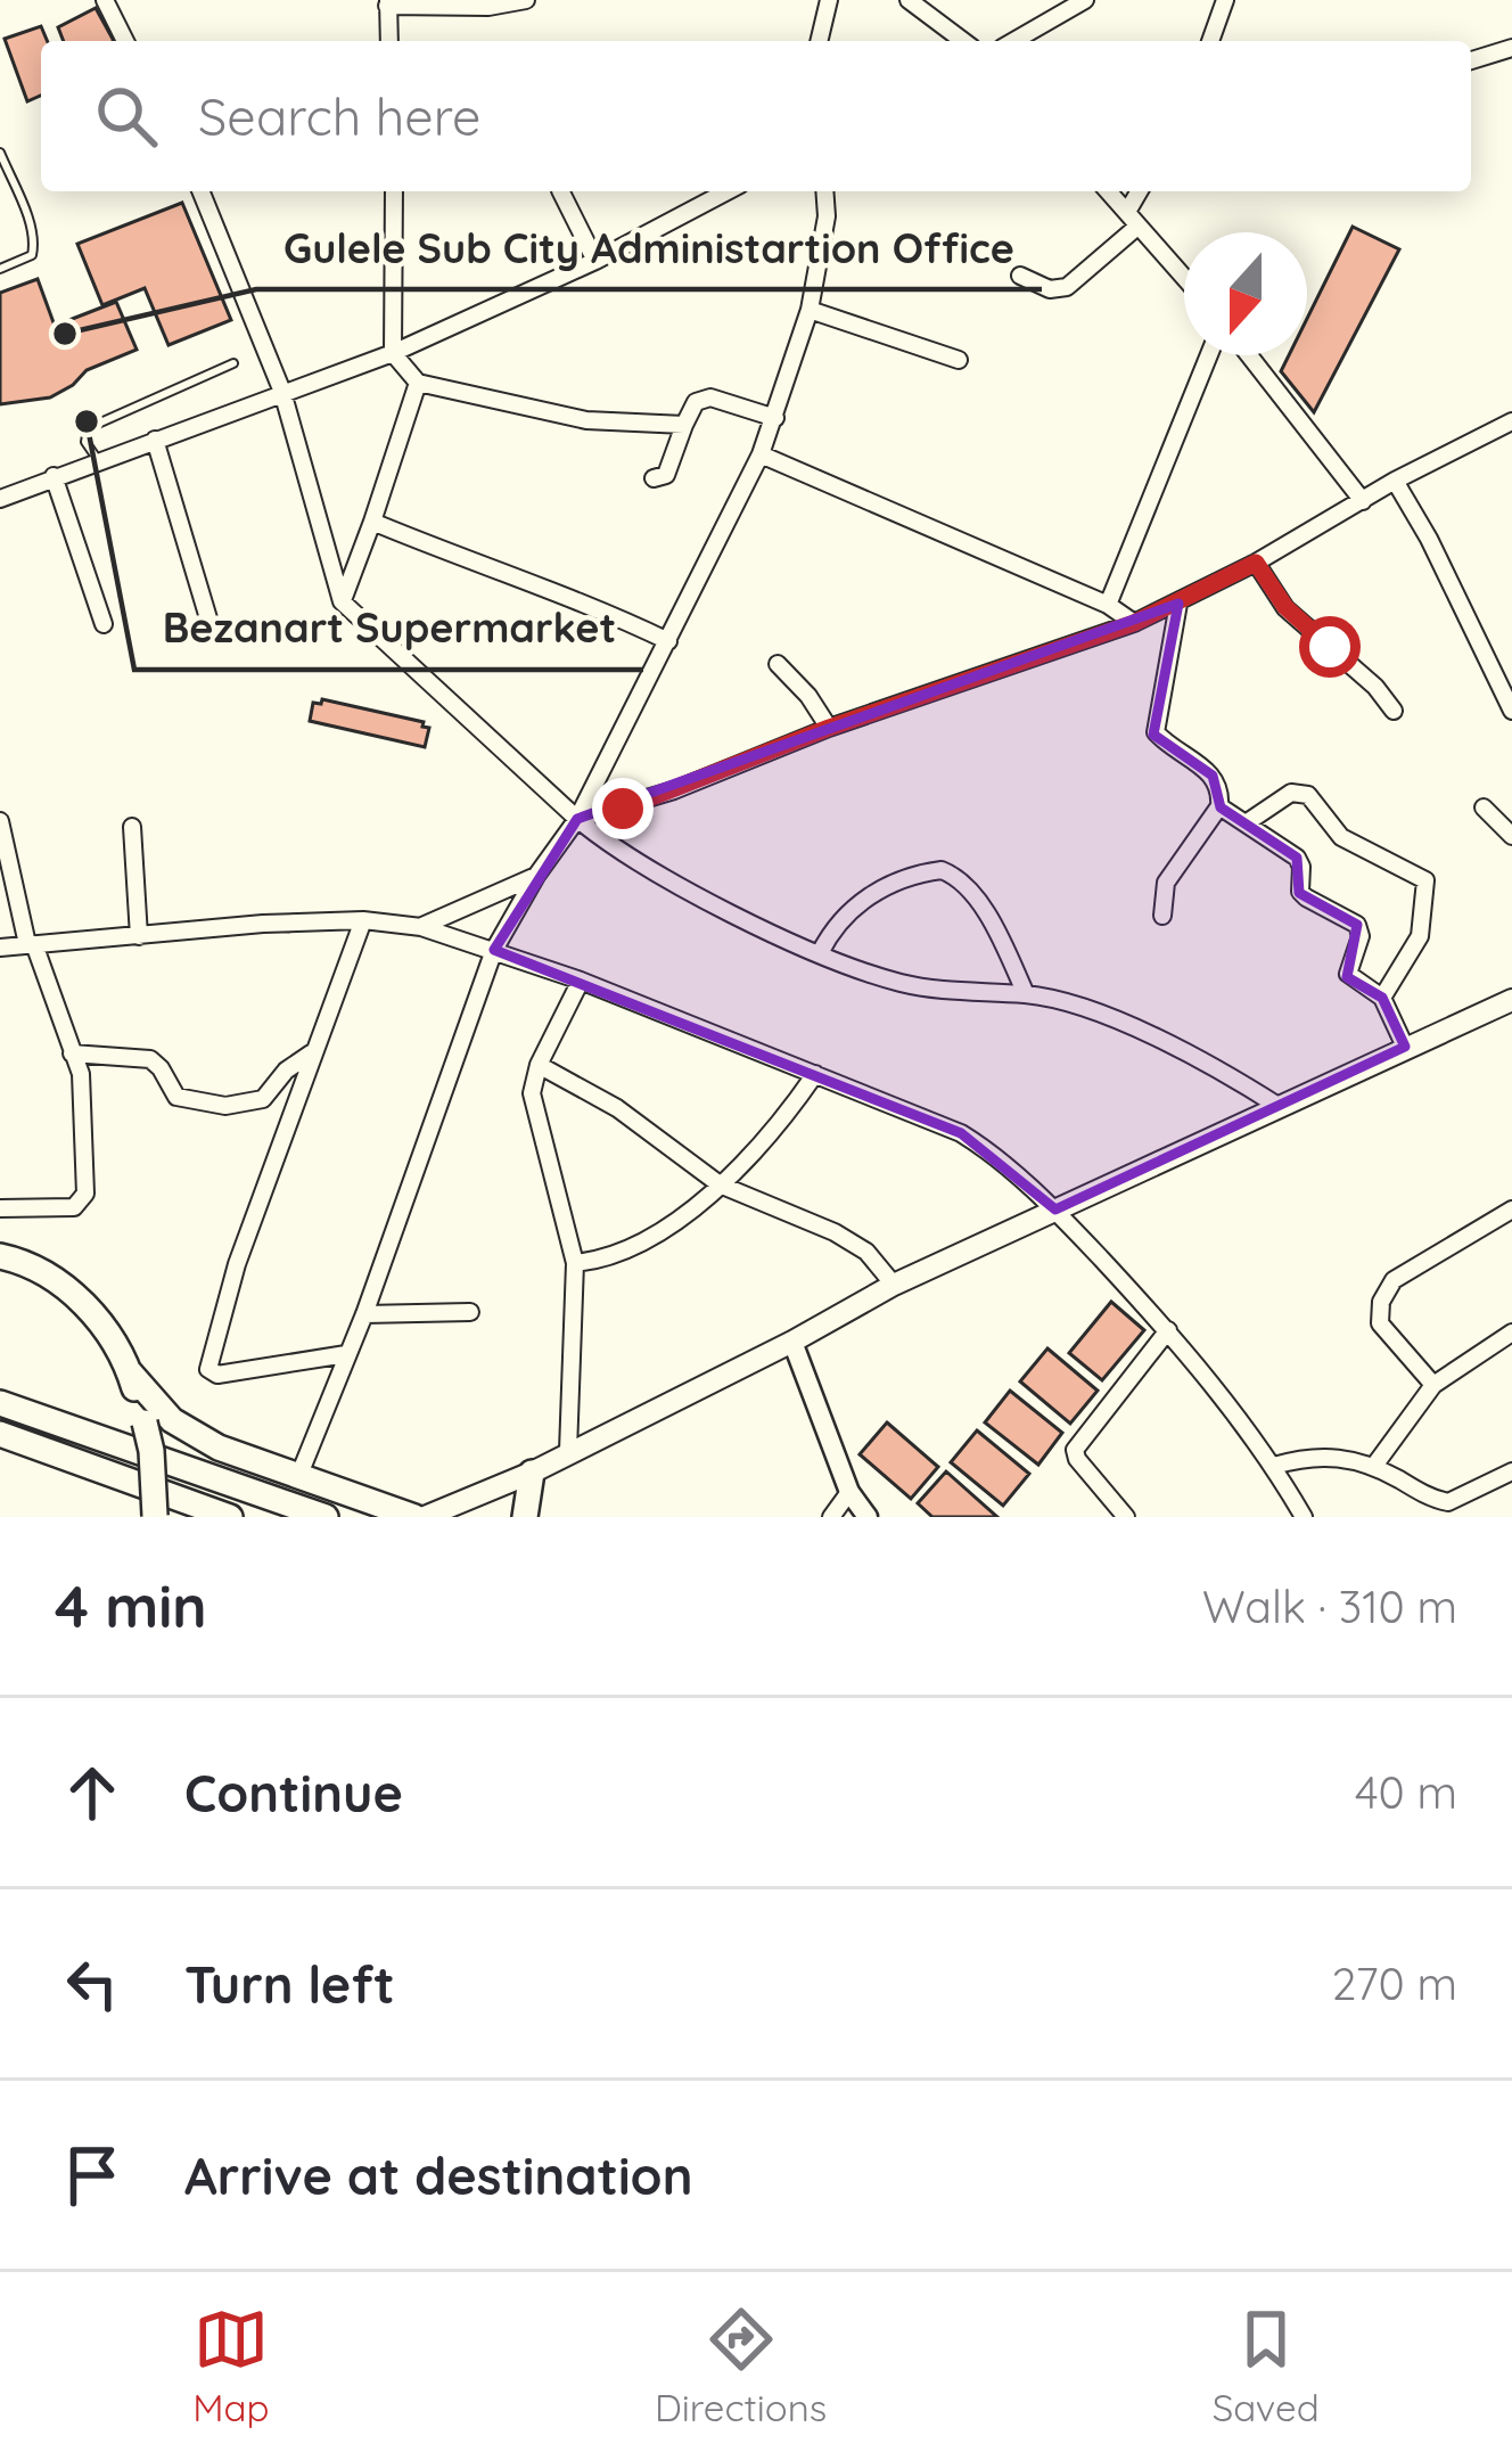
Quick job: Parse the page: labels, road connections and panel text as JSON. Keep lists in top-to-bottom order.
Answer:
{
  "places": ["Gulele Sub City Administartion Office", "Bezanart Supermarket"],
  "north": "bottom",
  "page": {
    "search": "Search here",
    "heading": ["4 min", "Walk · 310 m"],
    "list": [
      ["Continue", "40 m"],
      ["Turn left", "270 m"],
      "Arrive at destination"
    ],
    "nav": ["Map", "Directions", "Saved"]
  }
}
